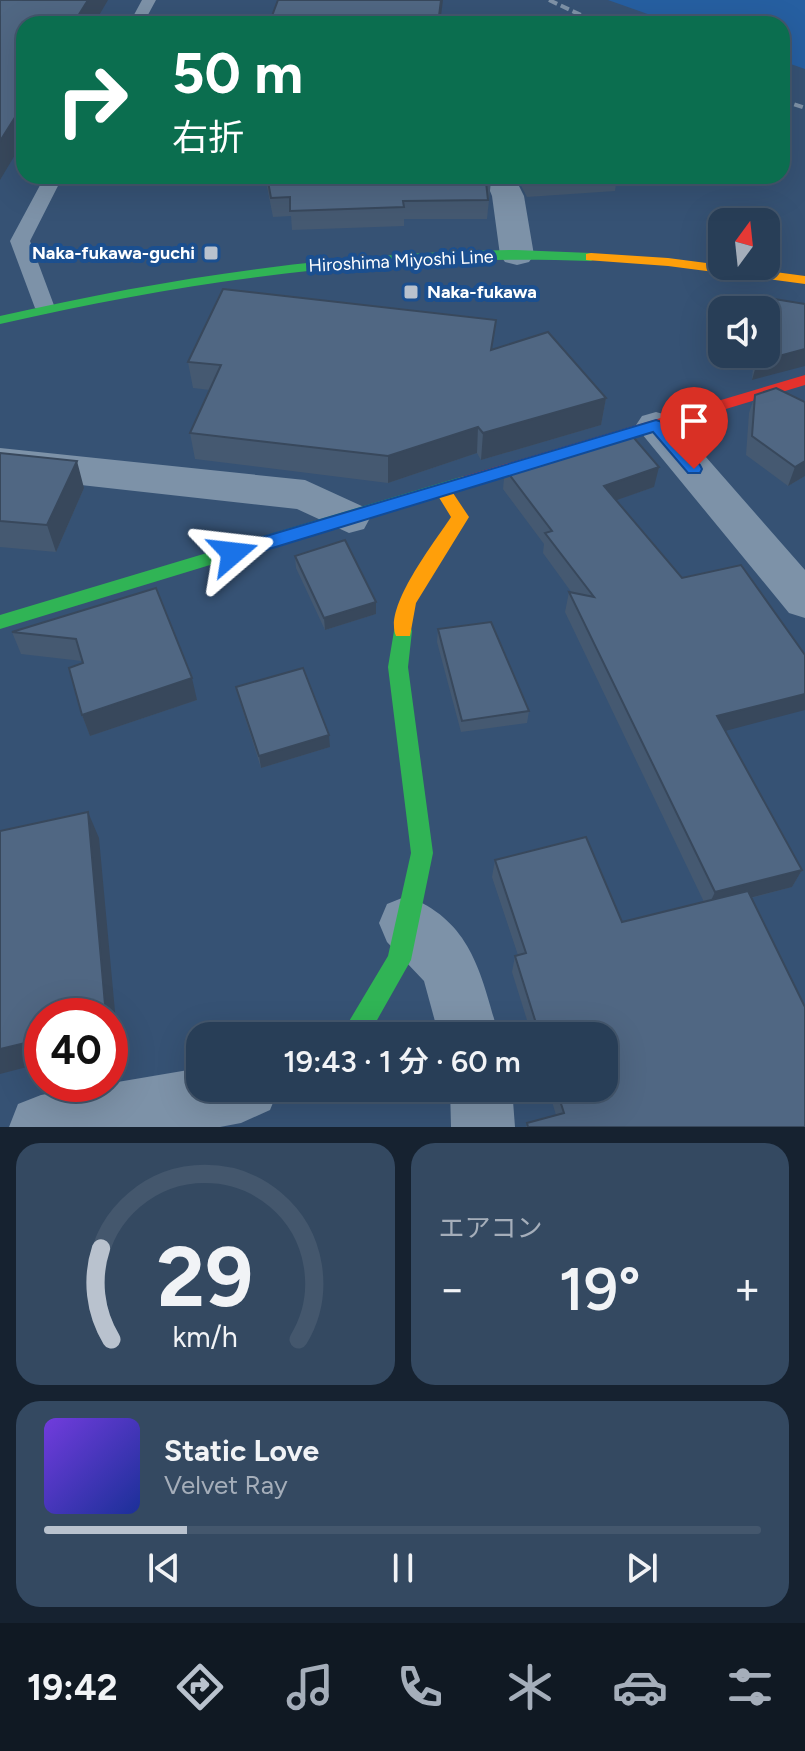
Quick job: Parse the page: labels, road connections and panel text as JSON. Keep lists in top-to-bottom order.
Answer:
{
  "streets": {
    "street": ["Hiroshima Miyoshi Line"]
  },
  "places": {
    "transit": ["Naka-fukawa-guchi", "Naka-fukawa"]
  },
  "north": "top",
  "page": {
    "turn": ["50 m", "右折"],
    "limit": "40",
    "trip": "19:43 · 1 分 · 60 m",
    "tile": "エアコン",
    "heat": ["−", "19°", "+"],
    "song": ["Static Love", "Velvet Ray"],
    "tabs": "19:42",
    "gauge": ["29", "km/h"]
  }
}
